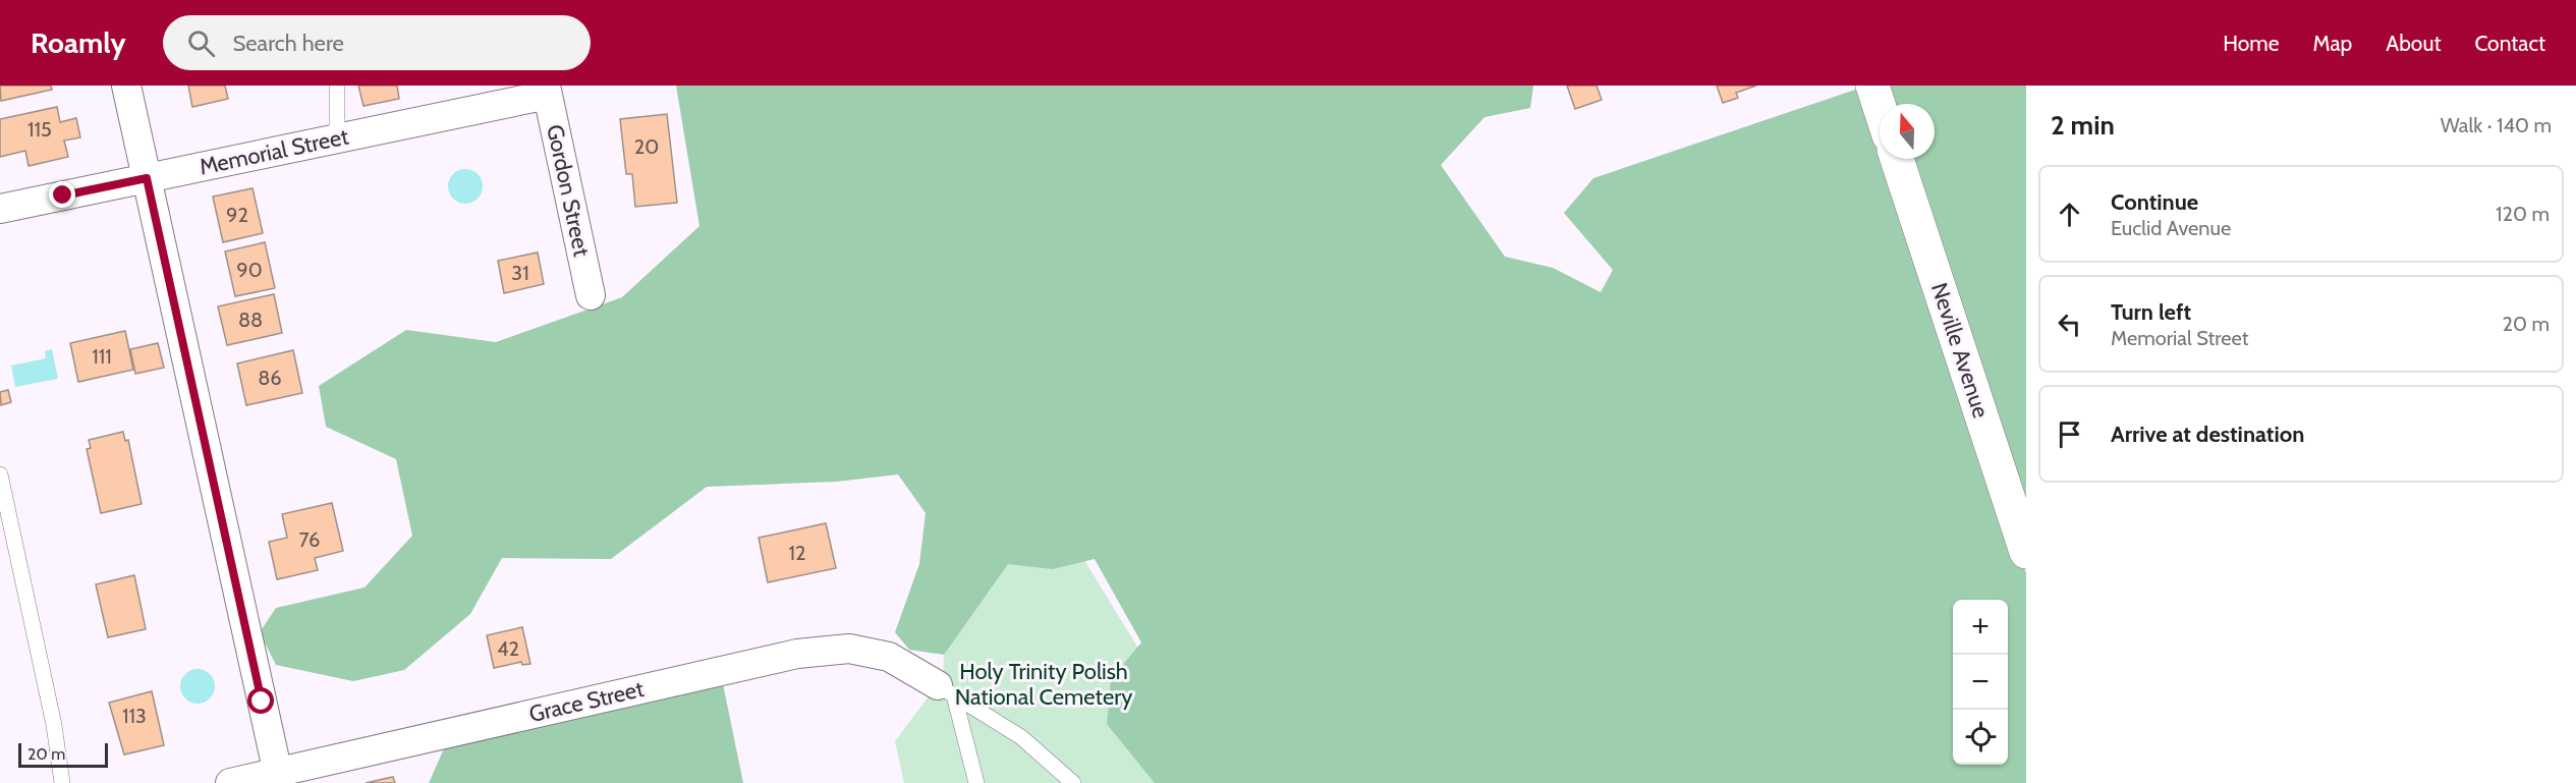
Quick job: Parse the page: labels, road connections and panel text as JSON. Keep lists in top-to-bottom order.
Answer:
{
  "streets": {
    "street": [
      "Memorial Street",
      "Gordon Street",
      "Neville Avenue",
      "Grace Street"
    ]
  },
  "crossings": [
    ["Memorial Street", "Gordon Street"]
  ],
  "parks": ["Holy Trinity Polish National Cemetery"],
  "house_numbers": [
    "115",
    "20",
    "92",
    "90",
    "31",
    "88",
    "111",
    "86",
    "76",
    "12",
    "42",
    "113"
  ],
  "scale_bar": "20 m",
  "north": "top",
  "page": {
    "header": "Roamly",
    "search": "Search here",
    "nav": [
      "Home",
      "Map",
      "About",
      "Contact"
    ],
    "heading": ["2 min", "Walk · 140 m"],
    "list": [
      ["Continue", "Euclid Avenue", "120 m"],
      ["Turn left", "Memorial Street", "20 m"],
      "Arrive at destination"
    ],
    "map_buttons": ["+", "−"],
    "scale": "20 m"
  }
}
